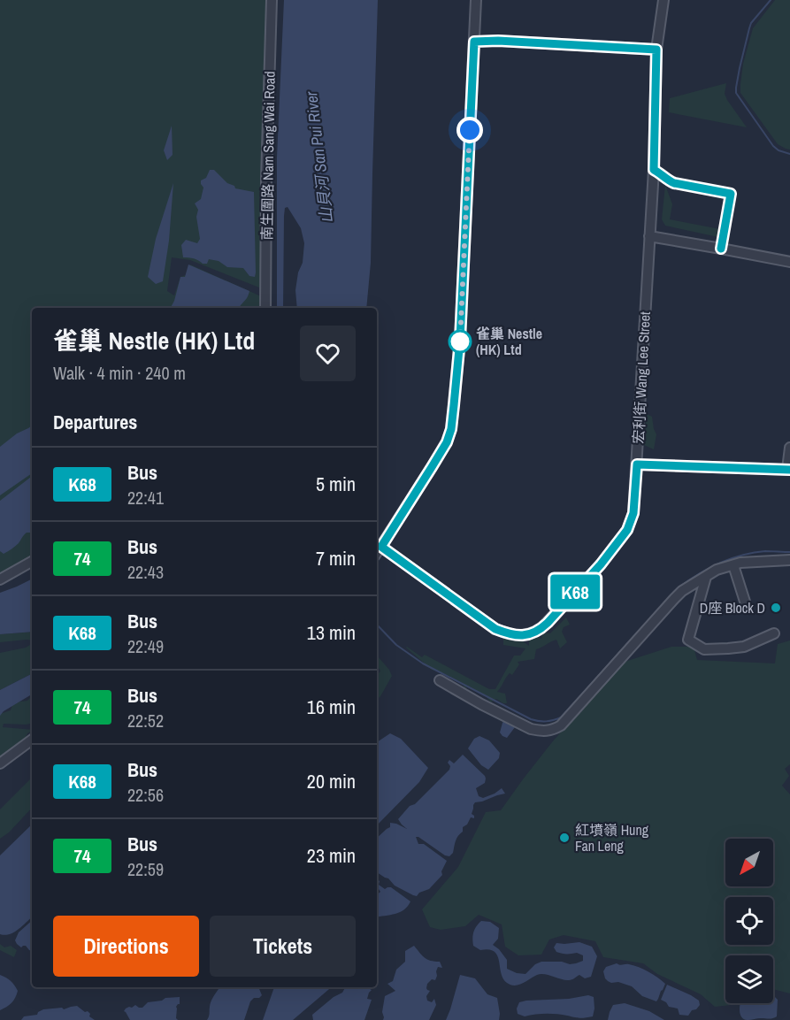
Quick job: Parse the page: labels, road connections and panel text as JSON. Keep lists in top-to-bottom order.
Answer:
{
  "streets": {
    "street": ["南生圍路 Nam Sang Wai Road", "宏利街 Wang Lee Street"]
  },
  "water": ["山貝河 San Pui River"],
  "places": ["雀巢 Nestle (HK) Ltd", "D座 Block D", "紅墳嶺 Hung Fan Leng"],
  "lines": ["bus line K68"],
  "north": "bottom left",
  "page": {
    "on_map": "K68",
    "heading": [
      ["雀巢 Nestle (HK) Ltd", "Walk · 4 min · 240 m"],
      "Departures"
    ],
    "list": [
      {
        "mark": "K68",
        "name": "Bus",
        "note": "22:41",
        "value": "5 min"
      },
      {
        "mark": "74",
        "name": "Bus",
        "note": "22:43",
        "value": "7 min"
      },
      {
        "mark": "K68",
        "name": "Bus",
        "note": "22:49",
        "value": "13 min"
      },
      {
        "mark": "74",
        "name": "Bus",
        "note": "22:52",
        "value": "16 min"
      },
      {
        "mark": "K68",
        "name": "Bus",
        "note": "22:56",
        "value": "20 min"
      },
      {
        "mark": "74",
        "name": "Bus",
        "note": "22:59",
        "value": "23 min"
      }
    ],
    "buttons": ["Directions", "Tickets"]
  }
}
